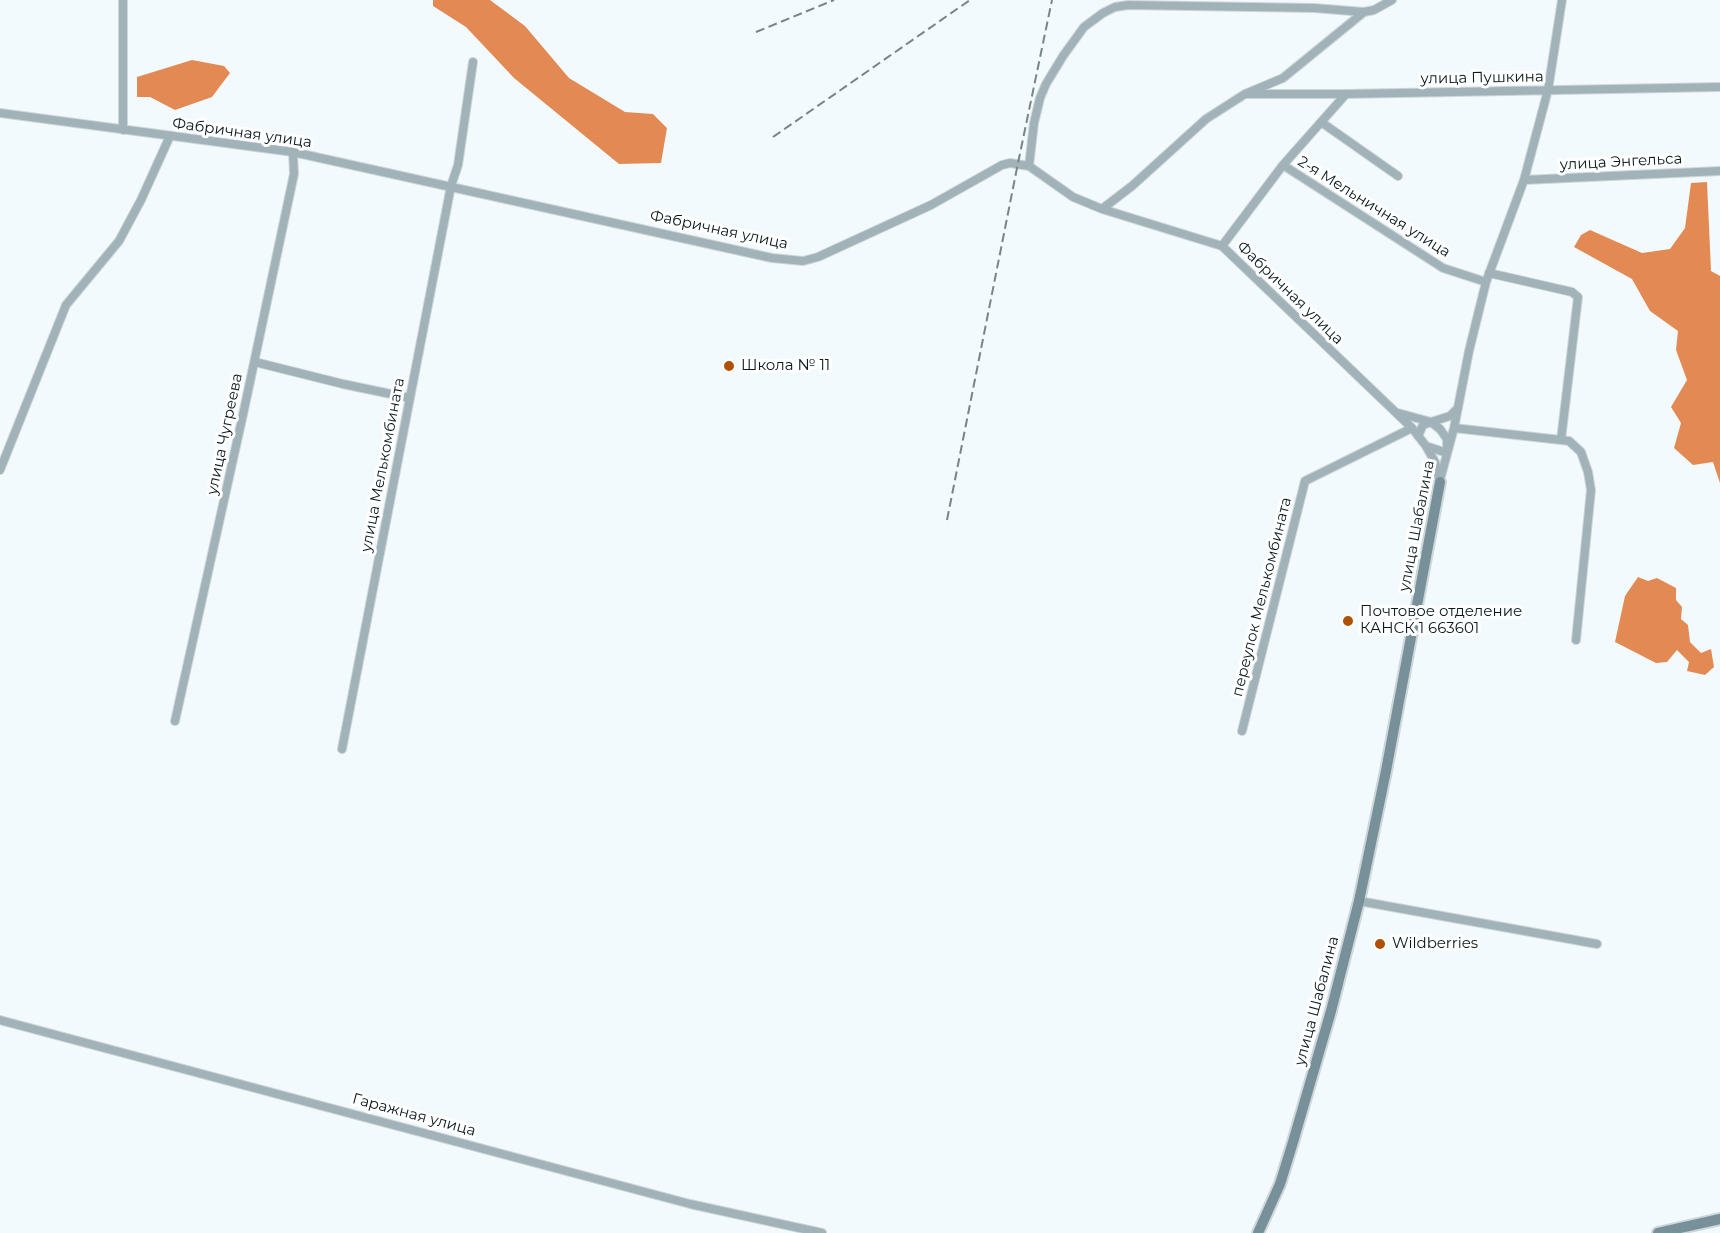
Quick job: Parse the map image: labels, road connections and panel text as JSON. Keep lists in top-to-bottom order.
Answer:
{
  "streets": {
    "street": [
      "улица Пушкина",
      "Фабричная улица",
      "улица Энгельса",
      "2-я Мельничная улица",
      "улица Чугреева",
      "улица Мелькомбината",
      "улица Шабалина",
      "переулок Мелькомбината",
      "Гаражная улица"
    ]
  },
  "crossings": [
    ["улица Пушкина", "улица Шабалина"],
    ["Фабричная улица", "улица Чугреева"],
    ["Фабричная улица", "улица Мелькомбината"],
    ["Фабричная улица", "улица Шабалина"],
    ["Фабричная улица", "переулок Мелькомбината"],
    ["улица Энгельса", "улица Шабалина"],
    ["2-я Мельничная улица", "улица Шабалина"]
  ],
  "places": ["Школа № 11", "Почтовое отделение КАНСК 1 663601", "Wildberries"]
}
